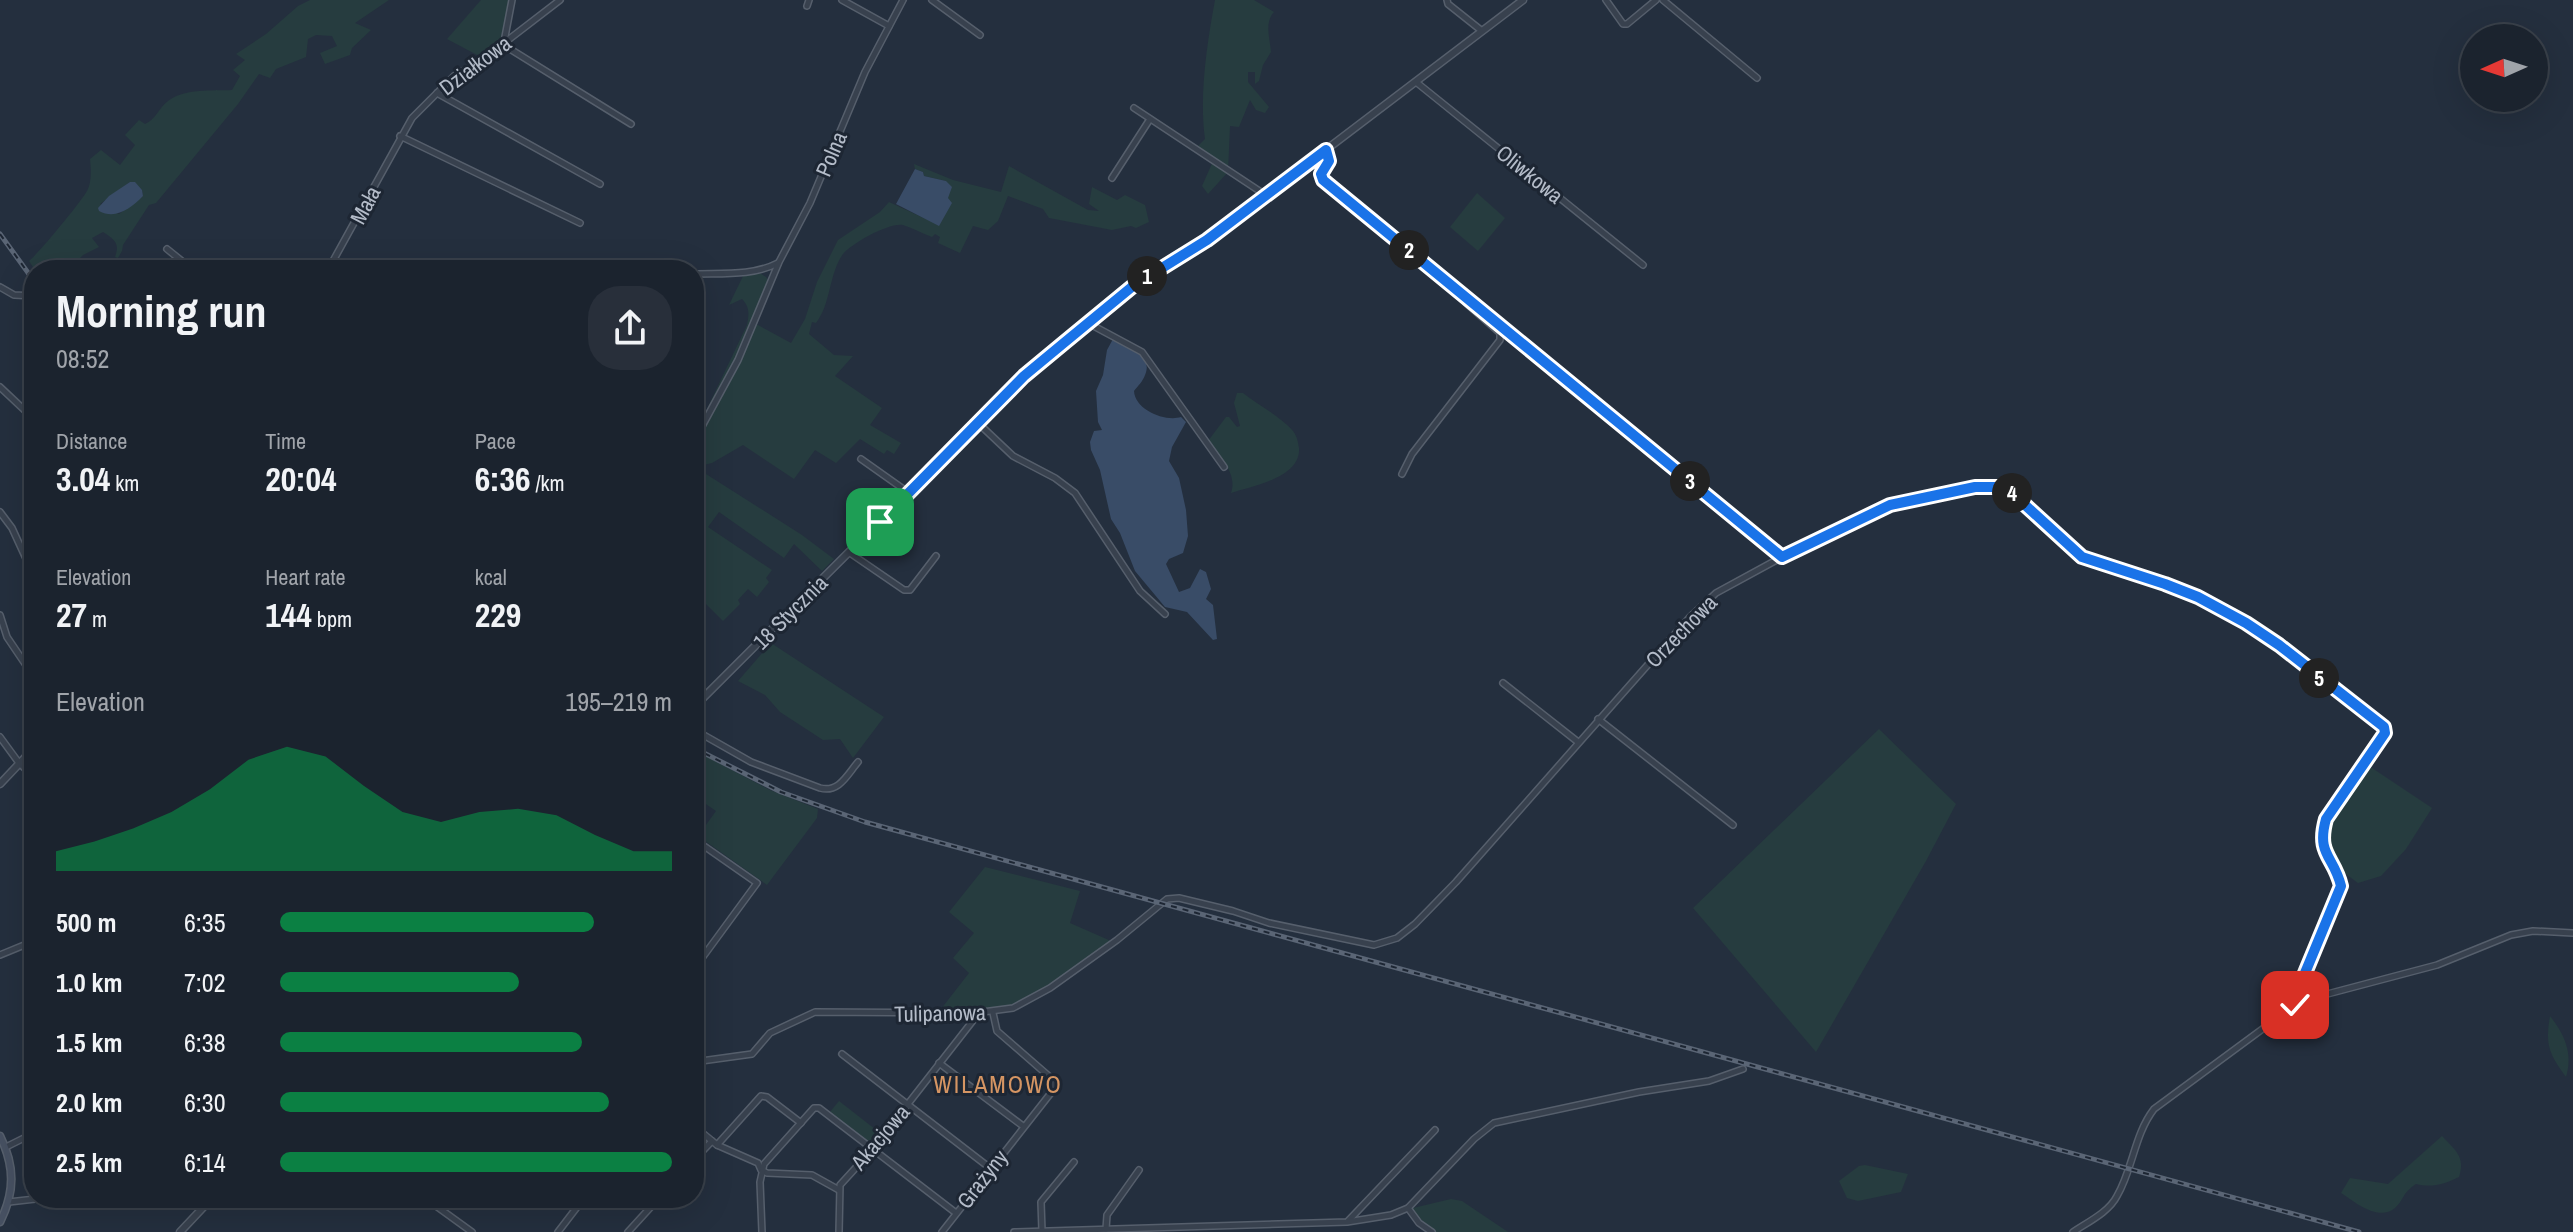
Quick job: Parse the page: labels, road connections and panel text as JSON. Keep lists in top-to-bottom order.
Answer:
{
  "streets": {
    "street": [
      "Działkowa",
      "Polna",
      "Oliwkowa",
      "Mała",
      "18 Stycznia",
      "Orzechowa",
      "Tulipanowa",
      "Akacjowa",
      "Grażyny"
    ]
  },
  "crossings": [
    ["Działkowa", "Mała"],
    ["Oliwkowa", "18 Stycznia"],
    ["Orzechowa", "Tulipanowa"],
    ["Tulipanowa", "Akacjowa"],
    ["Tulipanowa", "Grażyny"]
  ],
  "districts": ["WILAMOWO"],
  "north": "left",
  "page": {
    "pins": [
      "2",
      "1",
      "3",
      "4",
      "5"
    ],
    "heading": ["Morning run", "08:52"],
    "stats": [
      ["Distance", "3.04 km"],
      ["Time", "20:04"],
      ["Pace", "6:36 /km"],
      ["Elevation", "27 m"],
      ["Heart rate", "144 bpm"],
      ["kcal", "229"]
    ],
    "chart": ["Elevation", "195–219 m"],
    "list": [
      {
        "name": "500 m",
        "note": "6:35"
      },
      {
        "name": "1.0 km",
        "note": "7:02"
      },
      {
        "name": "1.5 km",
        "note": "6:38"
      },
      {
        "name": "2.0 km",
        "note": "6:30"
      },
      {
        "name": "2.5 km",
        "note": "6:14"
      }
    ]
  }
}
